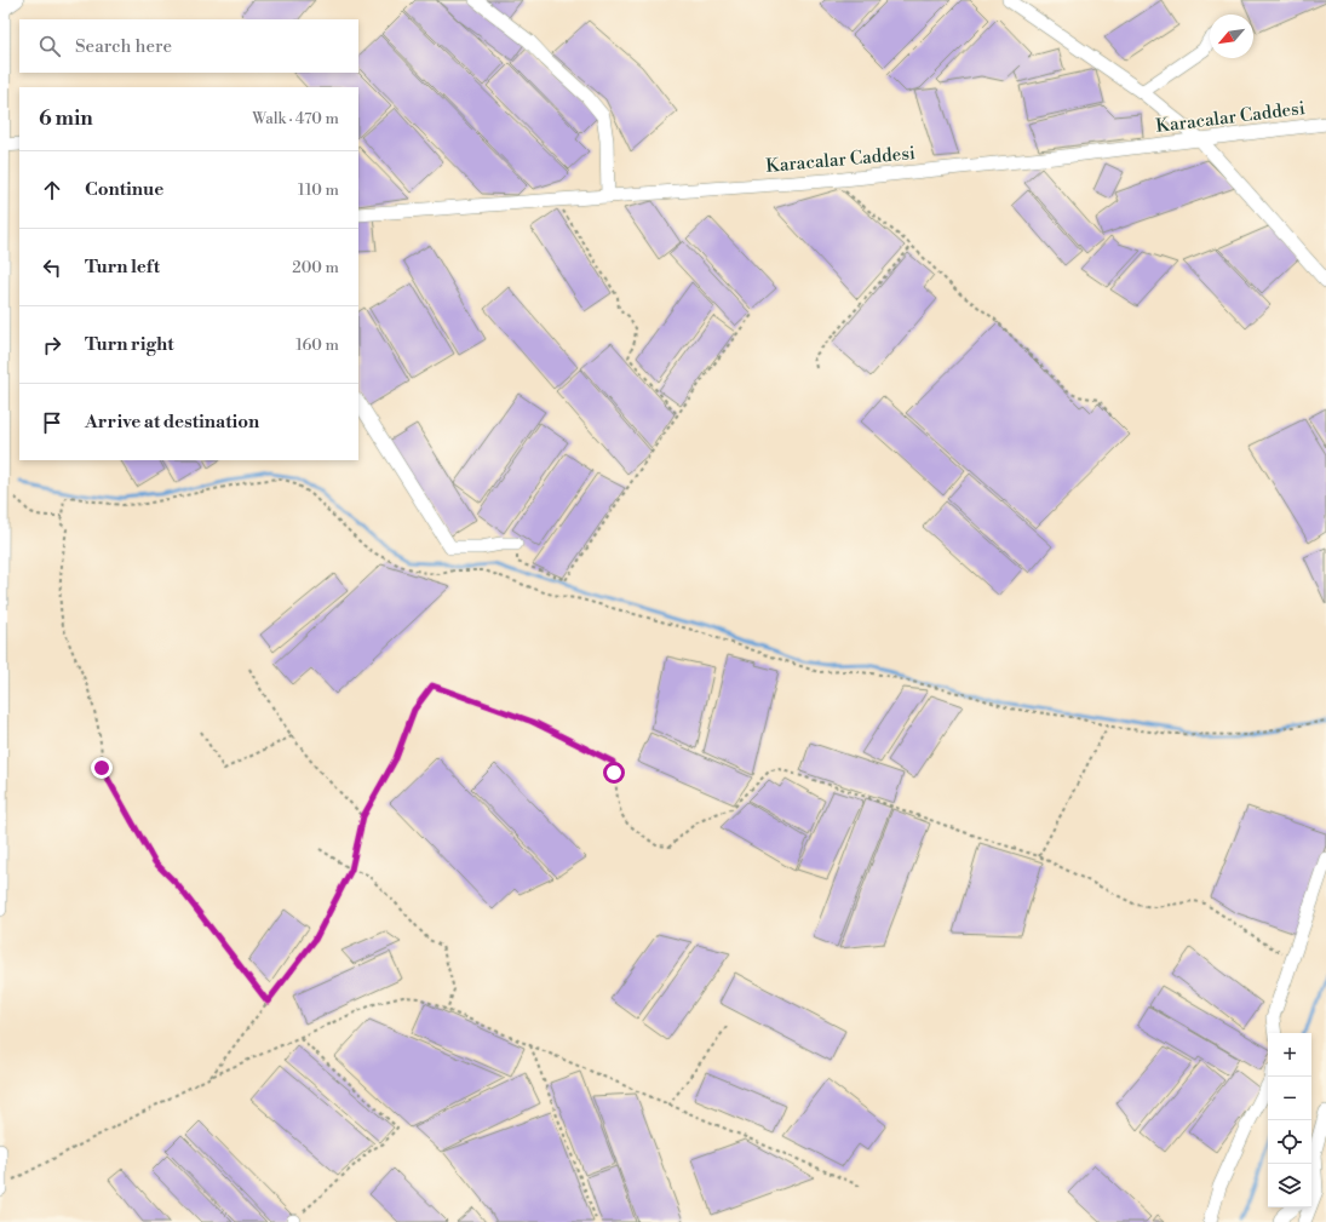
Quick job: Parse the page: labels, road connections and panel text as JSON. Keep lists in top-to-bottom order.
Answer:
{
  "streets": {
    "street": ["Karacalar Caddesi"]
  },
  "north": "bottom left",
  "page": {
    "search": "Search here",
    "heading": ["6 min", "Walk · 470 m"],
    "list": [
      ["Continue", "110 m"],
      ["Turn left", "200 m"],
      ["Turn right", "160 m"],
      "Arrive at destination"
    ],
    "map_buttons": ["+", "−"]
  }
}
